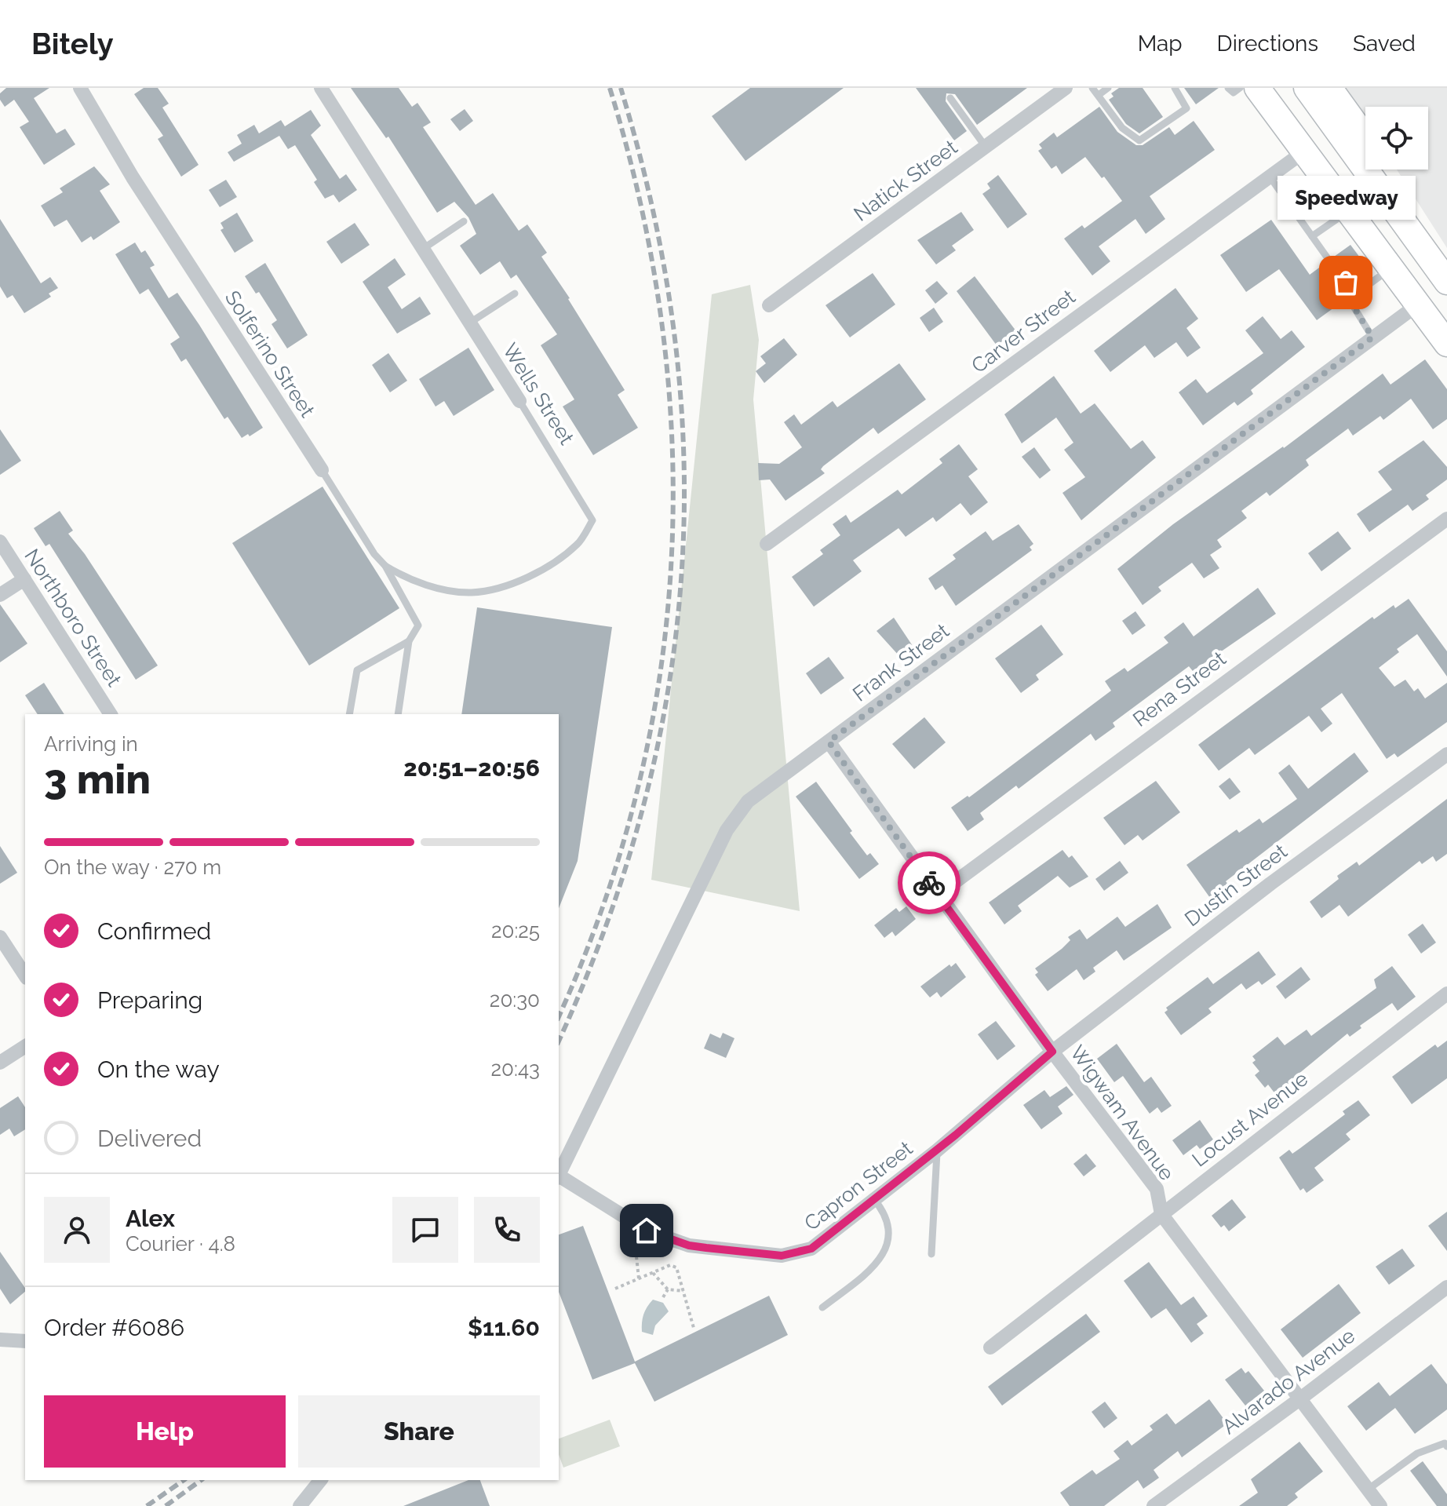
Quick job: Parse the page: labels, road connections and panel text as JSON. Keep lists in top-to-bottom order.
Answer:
{
  "streets": {
    "street": [
      "Natick Street",
      "Carver Street",
      "Solferino Street",
      "Wells Street",
      "Northboro Street",
      "Frank Street",
      "Rena Street",
      "Dustin Street",
      "Wigwam Avenue",
      "Locust Avenue",
      "Capron Street",
      "Alvarado Avenue"
    ]
  },
  "crossings": [
    ["Solferino Street", "Wells Street"],
    ["Frank Street", "Wigwam Avenue"],
    ["Rena Street", "Wigwam Avenue"],
    ["Dustin Street", "Wigwam Avenue"],
    ["Dustin Street", "Capron Street"],
    ["Wigwam Avenue", "Locust Avenue"],
    ["Wigwam Avenue", "Capron Street"],
    ["Wigwam Avenue", "Alvarado Avenue"]
  ],
  "places": ["Speedway"],
  "page": {
    "header": "Bitely",
    "nav": ["Map", "Directions", "Saved"],
    "bubble": "Speedway",
    "heading": ["3 min", "Arriving in", "20:51–20:56"],
    "panel": [
      "Alex",
      "Courier · 4.8",
      "Order #6086",
      "$11.60"
    ],
    "bar": "On the way · 270 m",
    "list": [
      ["Confirmed", "20:25"],
      ["Preparing", "20:30"],
      ["On the way", "20:43"],
      "Delivered"
    ],
    "buttons": ["Help", "Share"]
  }
}
